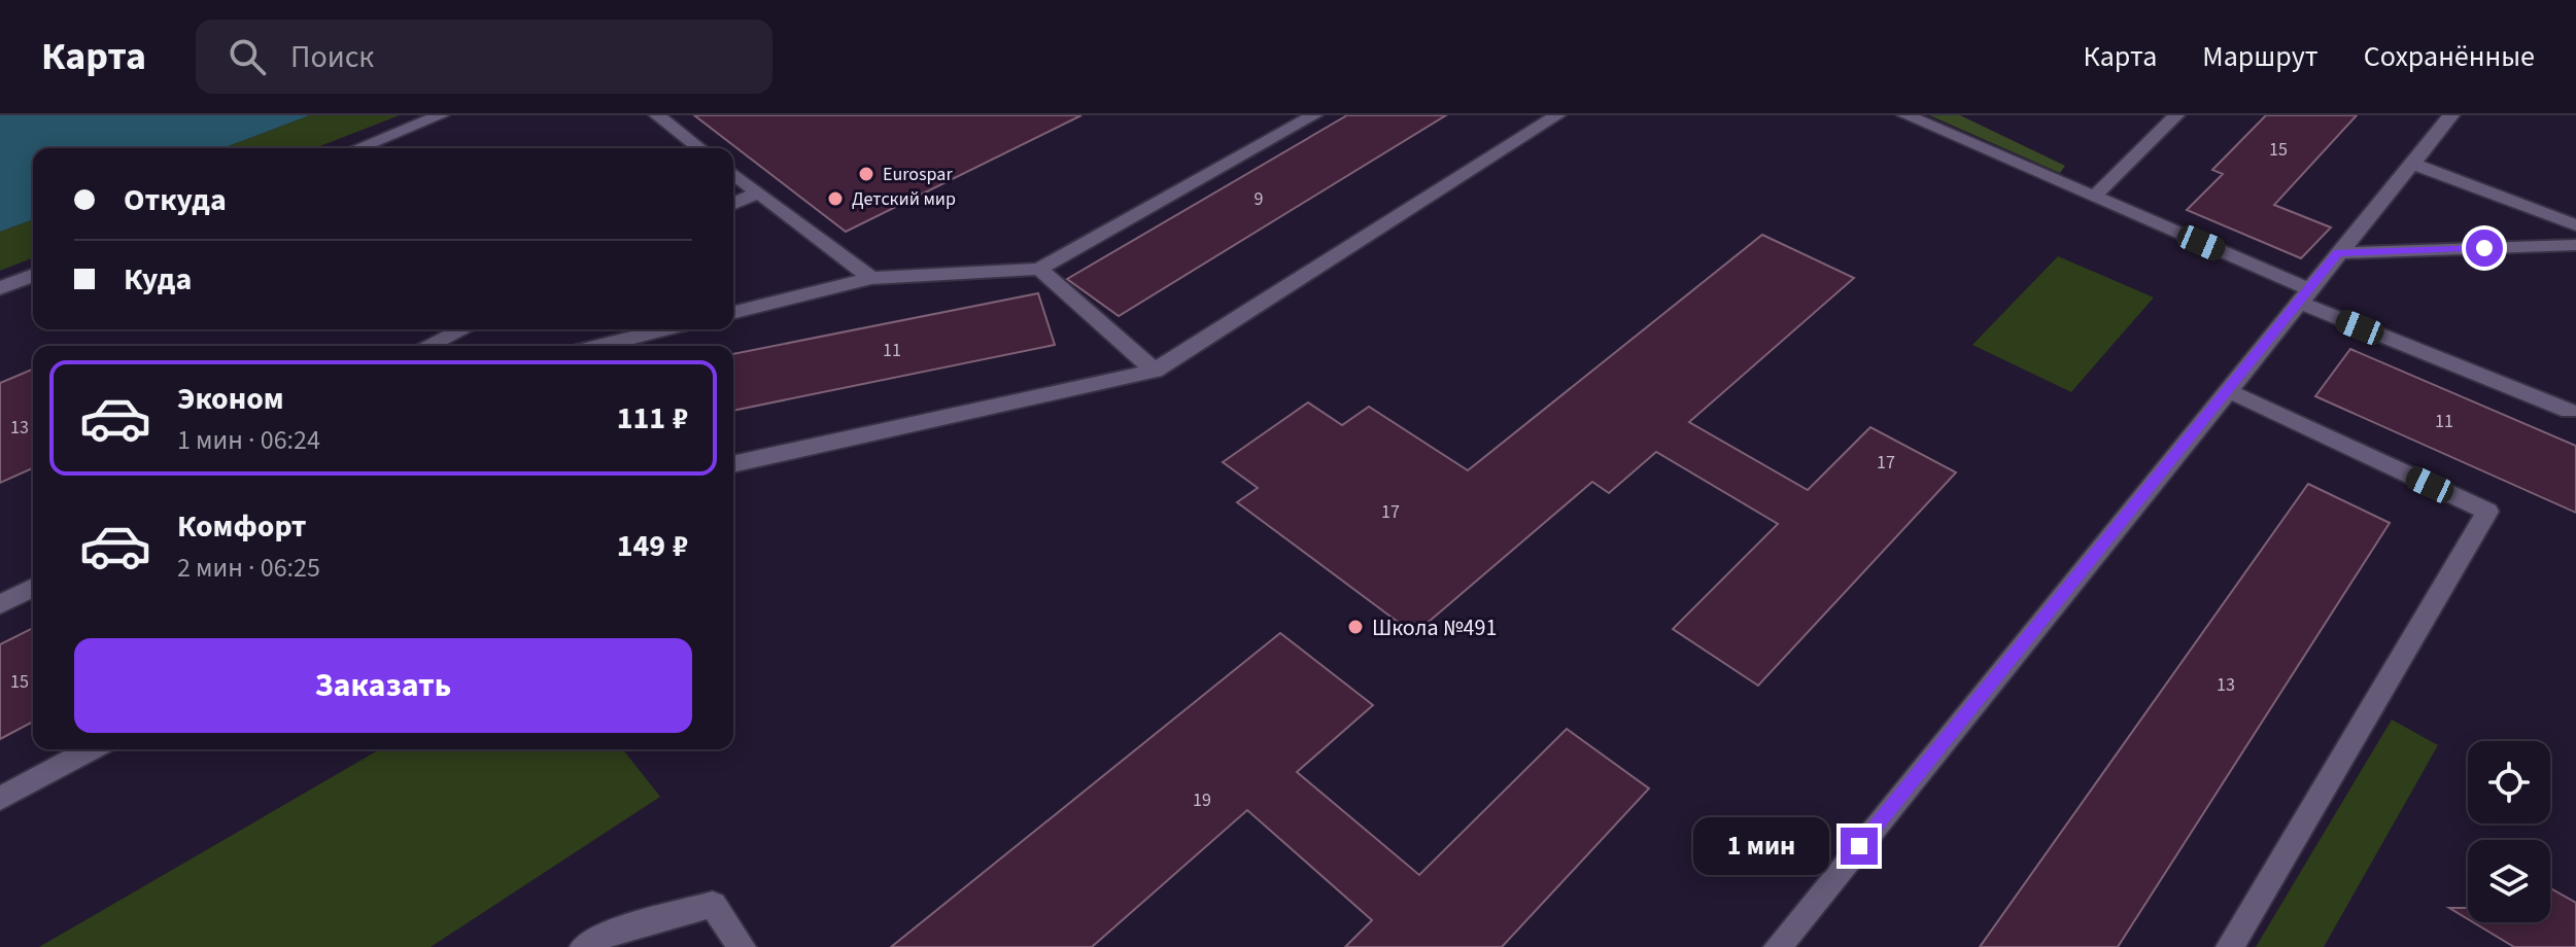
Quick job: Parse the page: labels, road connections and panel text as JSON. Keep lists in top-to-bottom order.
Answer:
{
  "places": ["Eurospar", "Детский мир", "Школа №491"],
  "house_numbers": [
    "15",
    "9",
    "11",
    "11",
    "13",
    "17",
    "17",
    "15",
    "13",
    "19"
  ],
  "page": {
    "header": "Карта",
    "search": "Поиск",
    "nav": ["Карта", "Маршрут", "Сохранённые"],
    "banner": ["Откуда", "Куда"],
    "list": [
      {
        "name": "Эконом",
        "note": "1 мин · 06:24",
        "value": "111 ₽"
      },
      {
        "name": "Комфорт",
        "note": "2 мин · 06:25",
        "value": "149 ₽"
      }
    ],
    "buttons": "Заказать",
    "bubble": "1 мин"
  }
}
